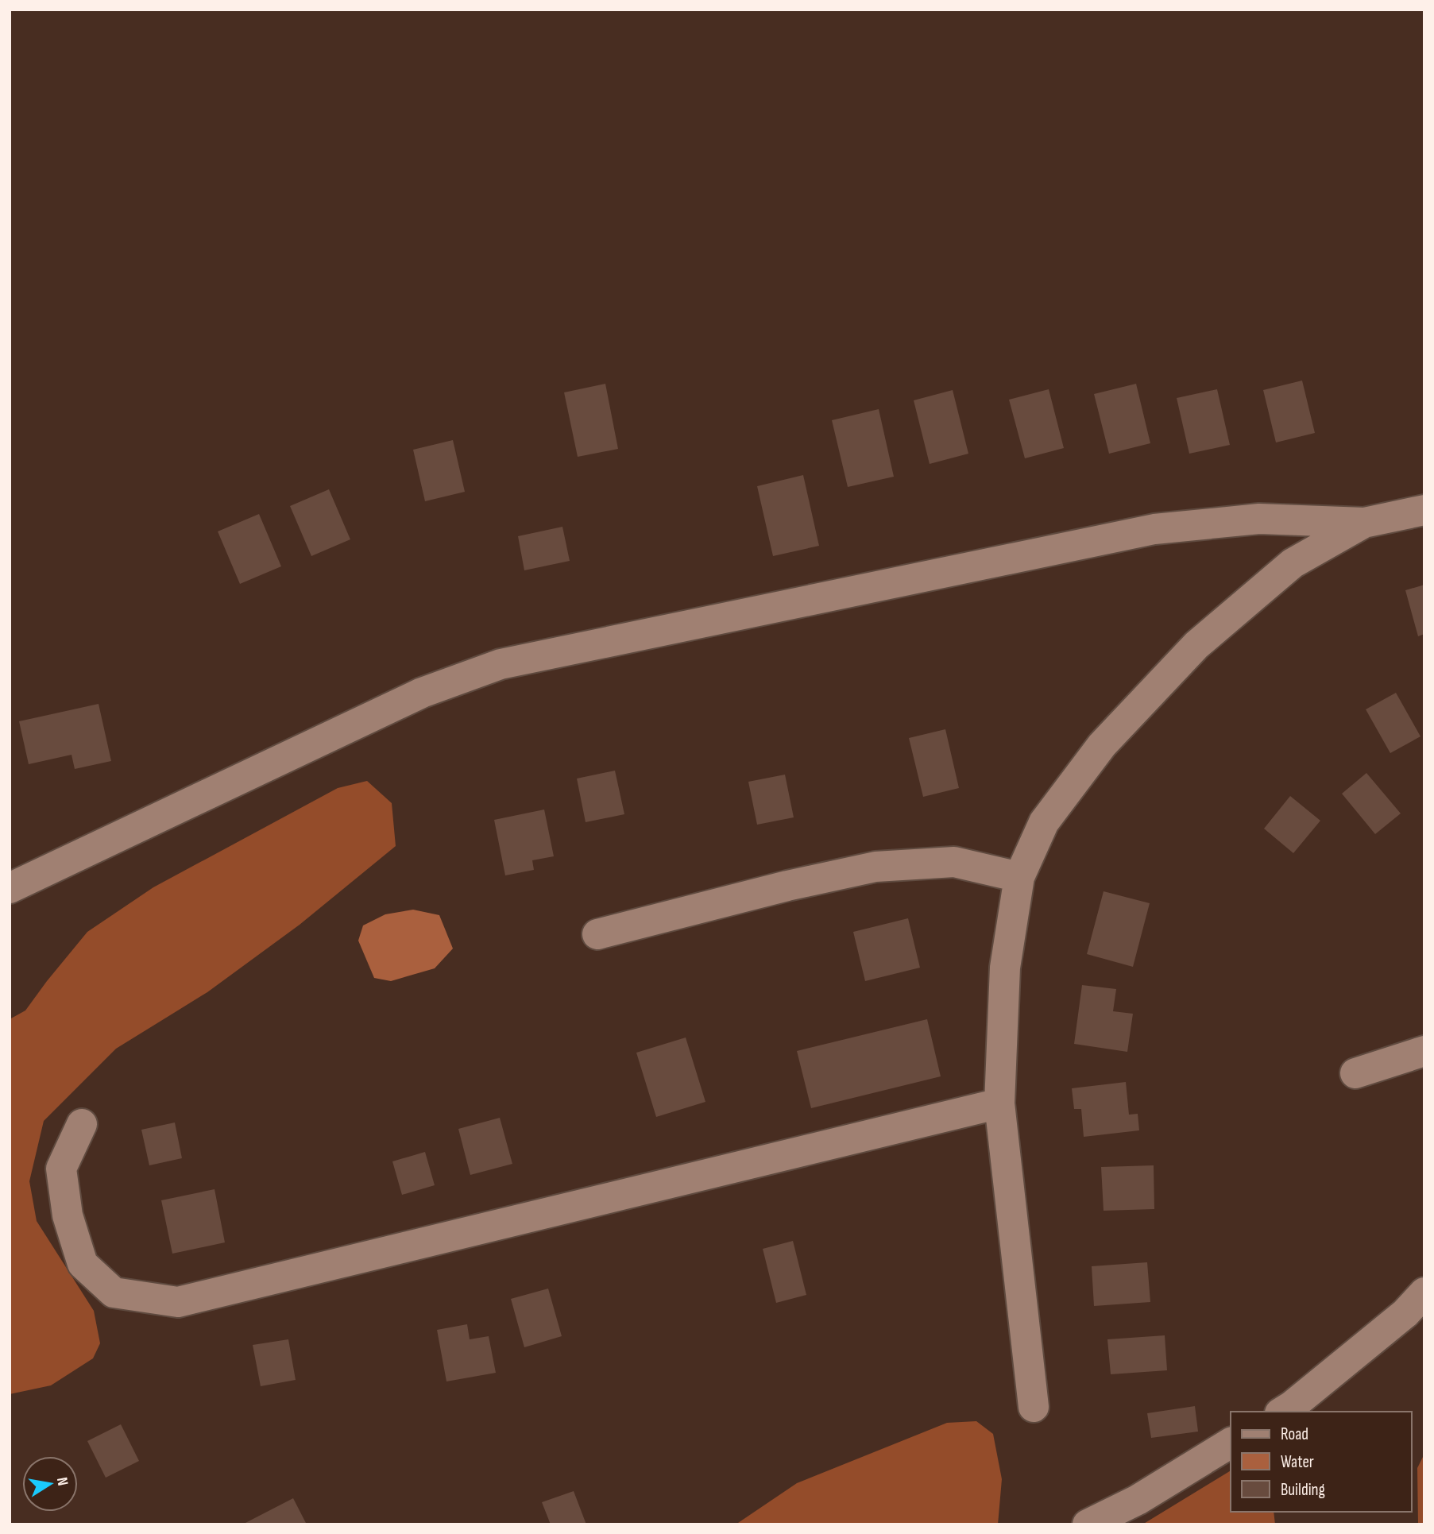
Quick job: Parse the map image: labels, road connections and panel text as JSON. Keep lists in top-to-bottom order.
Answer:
{
  "legend": ["Road", "Water", "Building"],
  "north": "right"
}
